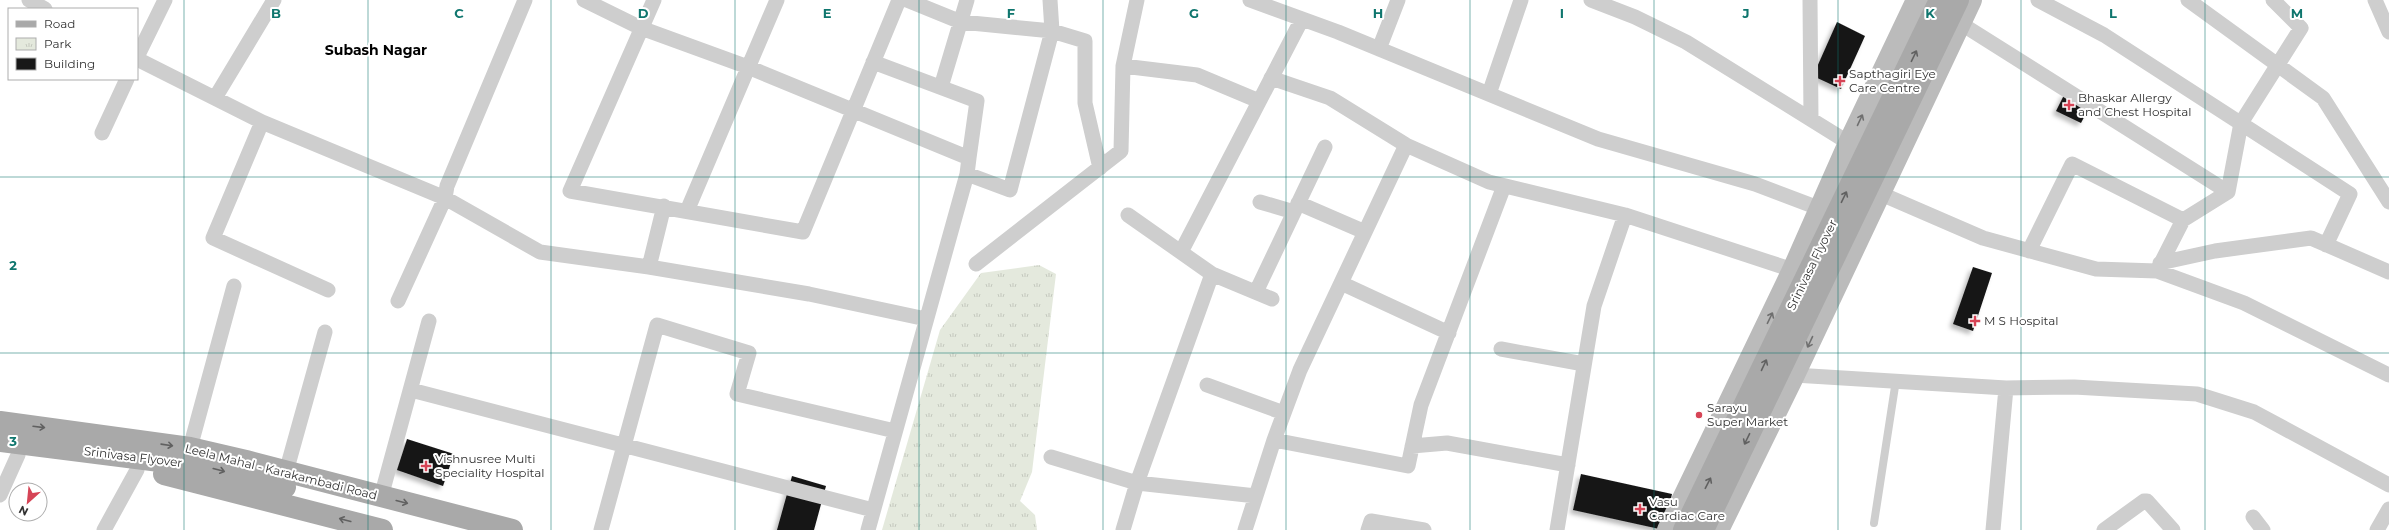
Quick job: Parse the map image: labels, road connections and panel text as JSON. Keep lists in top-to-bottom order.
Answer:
{
  "streets": {
    "main road": ["Srinivasa Flyover", "Leela Mahal - Karakambadi Road"]
  },
  "districts": ["Subash Nagar"],
  "places": {
    "health": [
      "Sapthagiri Eye Care Centre",
      "Bhaskar Allergy and Chest Hospital",
      "M S Hospital",
      "Vishnusree Multi Speciality Hospital",
      "Vasu Cardiac Care"
    ],
    "other": ["Sarayu Super Market"]
  },
  "legend": ["Road", "Park", "Building"],
  "north": "bottom left",
  "grid": {
    "columns": [
      "B",
      "C",
      "D",
      "E",
      "F",
      "G",
      "H",
      "I",
      "J",
      "K",
      "L",
      "M"
    ],
    "rows": ["2", "3"]
  }
}
